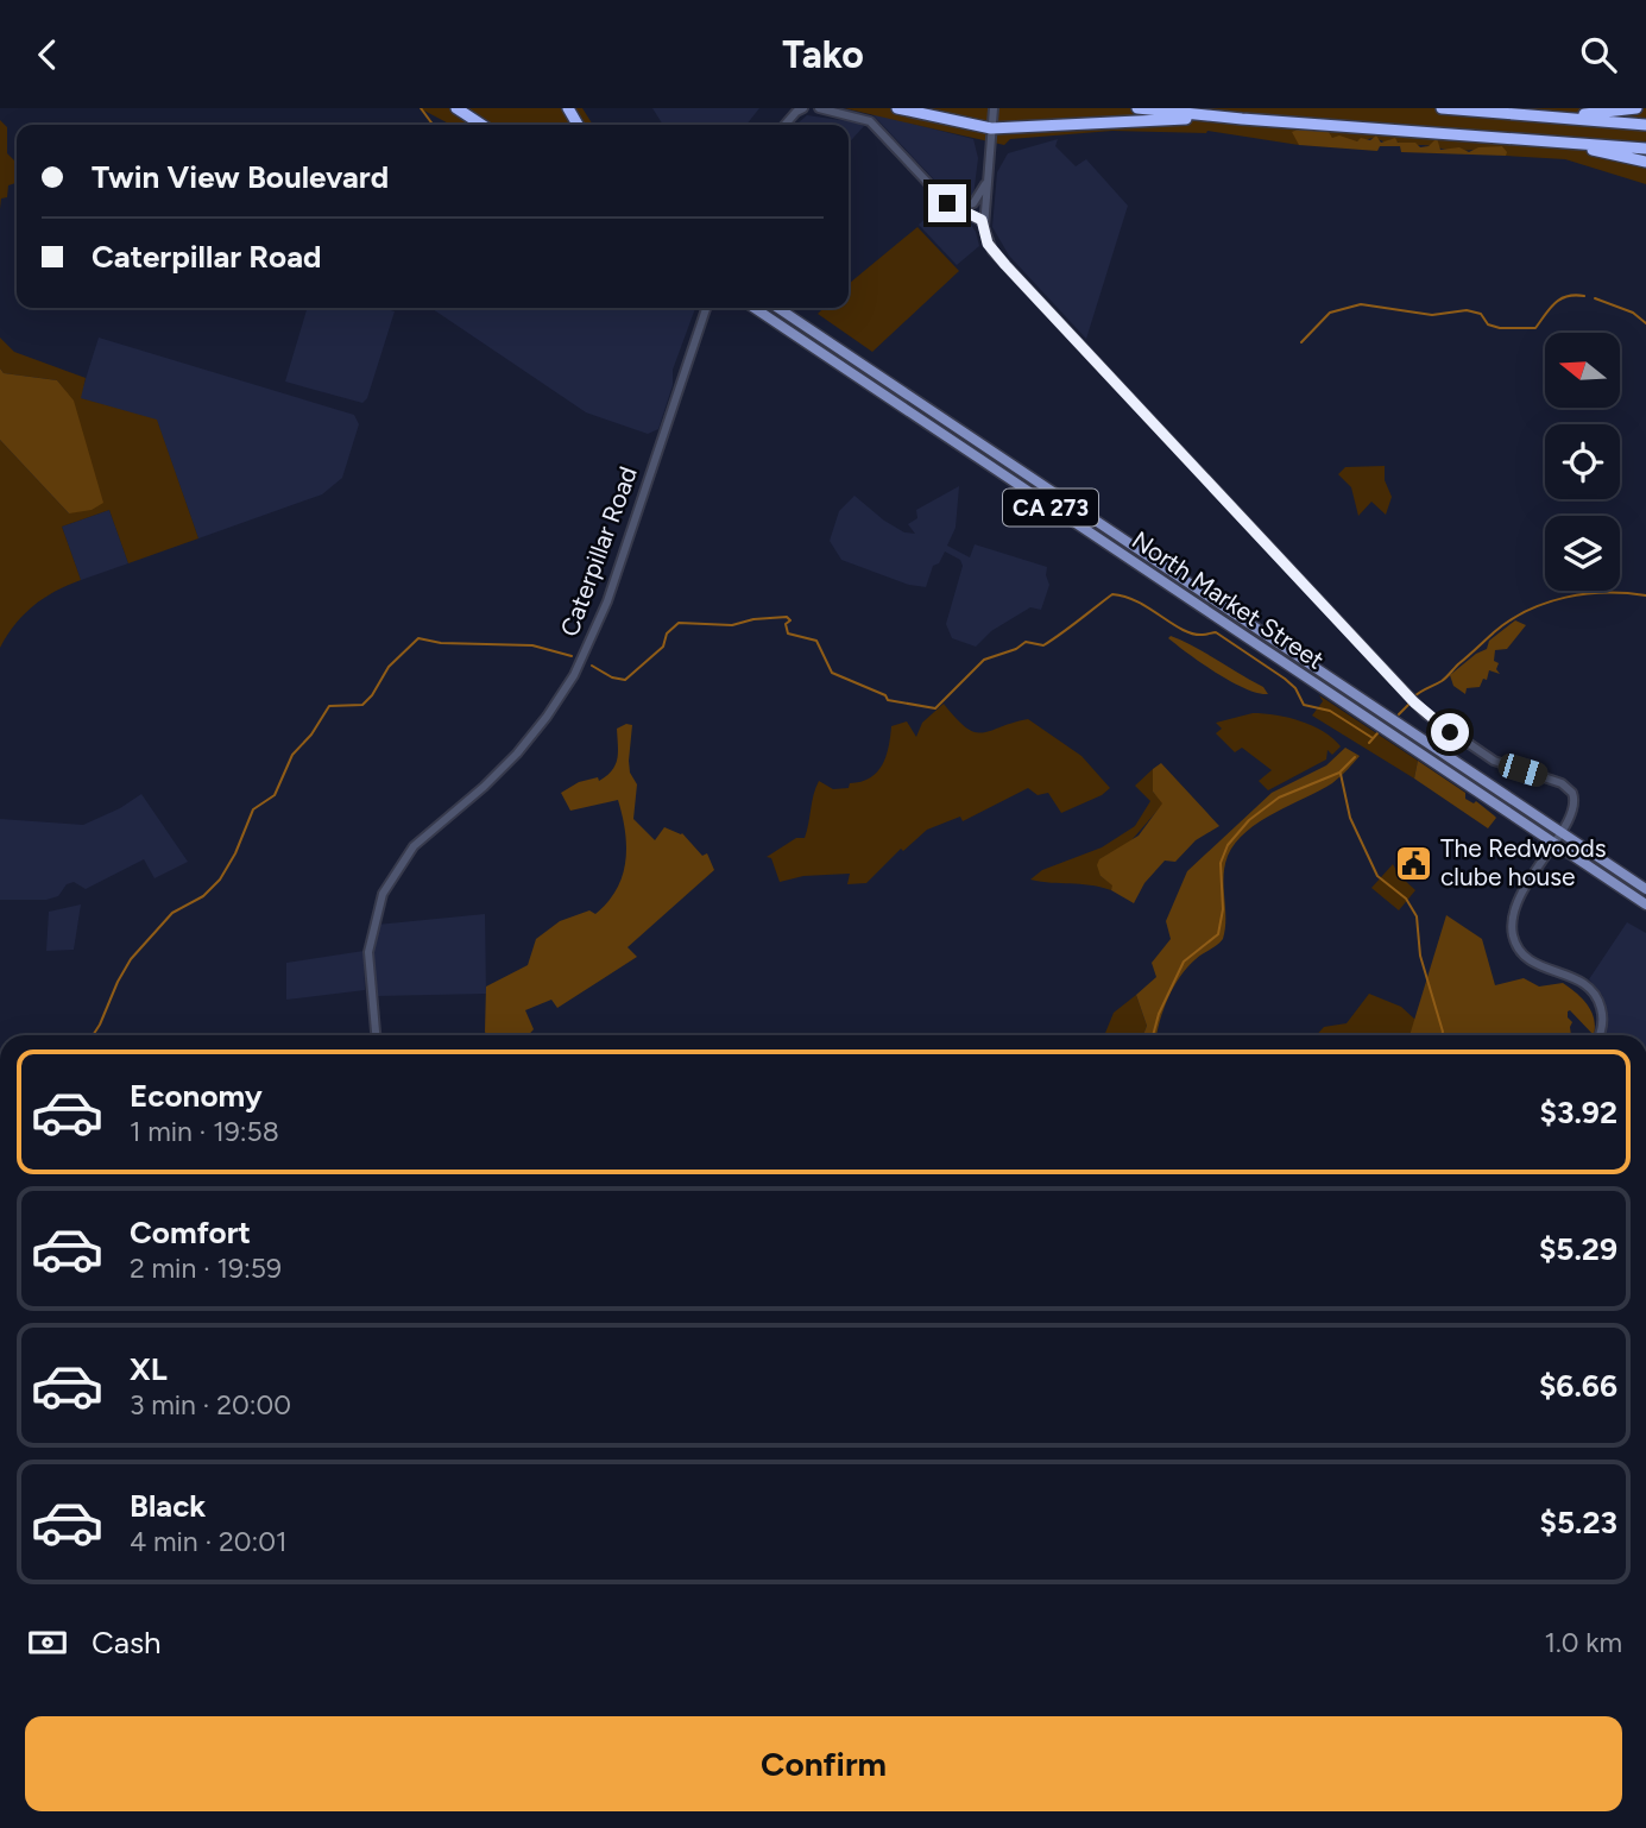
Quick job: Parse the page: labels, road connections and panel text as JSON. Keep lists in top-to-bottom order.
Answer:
{
  "streets": {
    "main road": ["CA 273", "North Market Street"],
    "street": ["Caterpillar Road"]
  },
  "places": {
    "public building": ["The Redwoods clube house"]
  },
  "north": "left",
  "page": {
    "header": "Tako",
    "banner": ["Twin View Boulevard", "Caterpillar Road"],
    "list": [
      {
        "name": "Economy",
        "note": "1 min · 19:58",
        "value": "$3.92"
      },
      {
        "name": "Comfort",
        "note": "2 min · 19:59",
        "value": "$5.29"
      },
      {
        "name": "XL",
        "note": "3 min · 20:00",
        "value": "$6.66"
      },
      {
        "name": "Black",
        "note": "4 min · 20:01",
        "value": "$5.23"
      }
    ],
    "pay": ["Cash", "1.0 km"],
    "buttons": "Confirm"
  }
}
